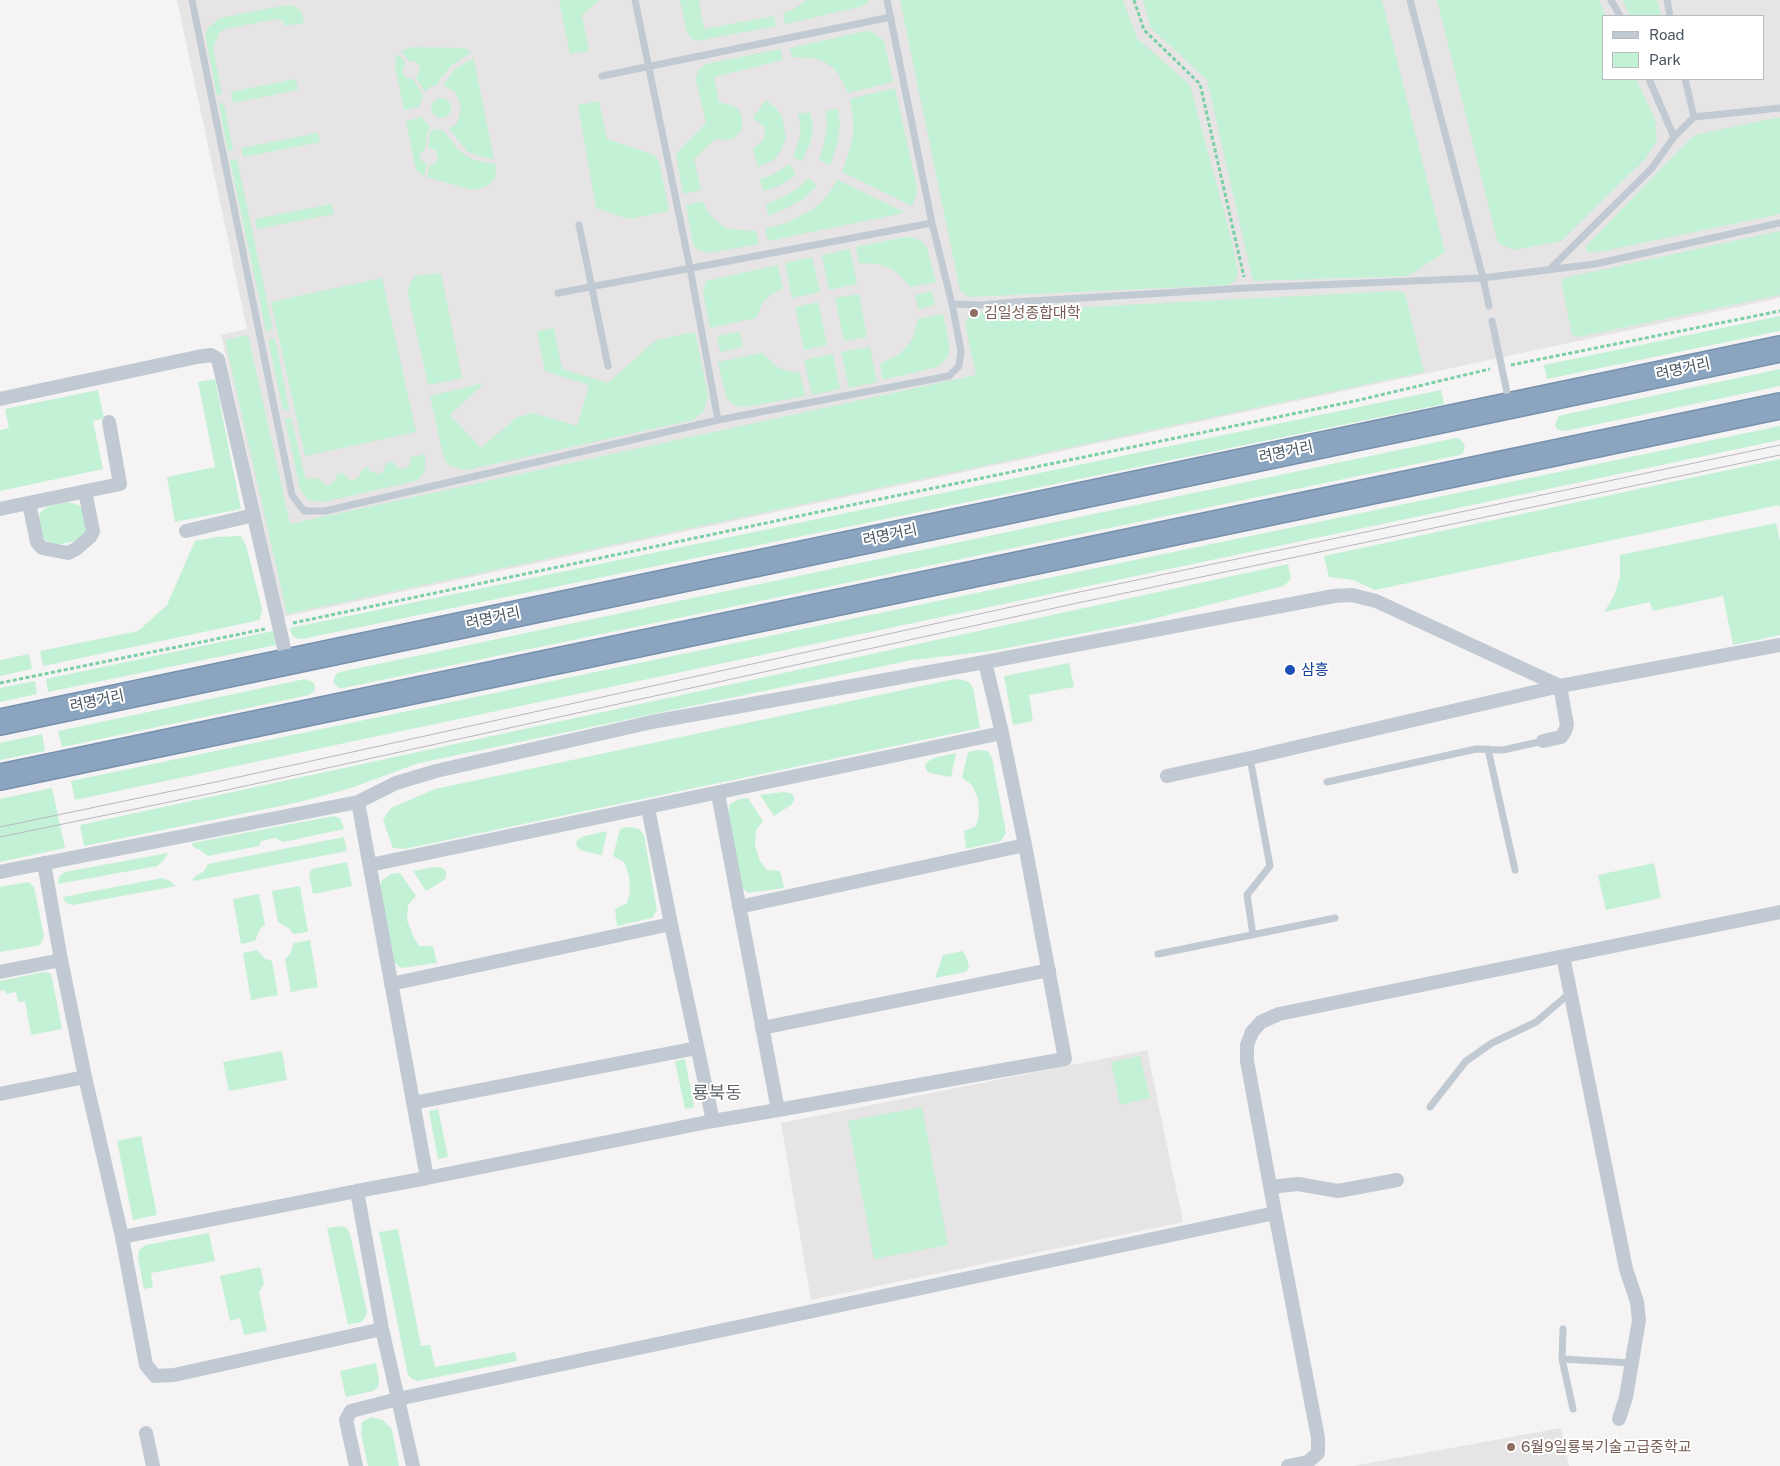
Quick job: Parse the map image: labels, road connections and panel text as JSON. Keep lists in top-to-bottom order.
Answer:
{
  "streets": {
    "highway": ["려명거리"]
  },
  "districts": ["룡북동"],
  "places": ["김일성종합대학", "삼흥", "6월9일룡북기술고급중학교"],
  "legend": ["Road", "Park"]
}
